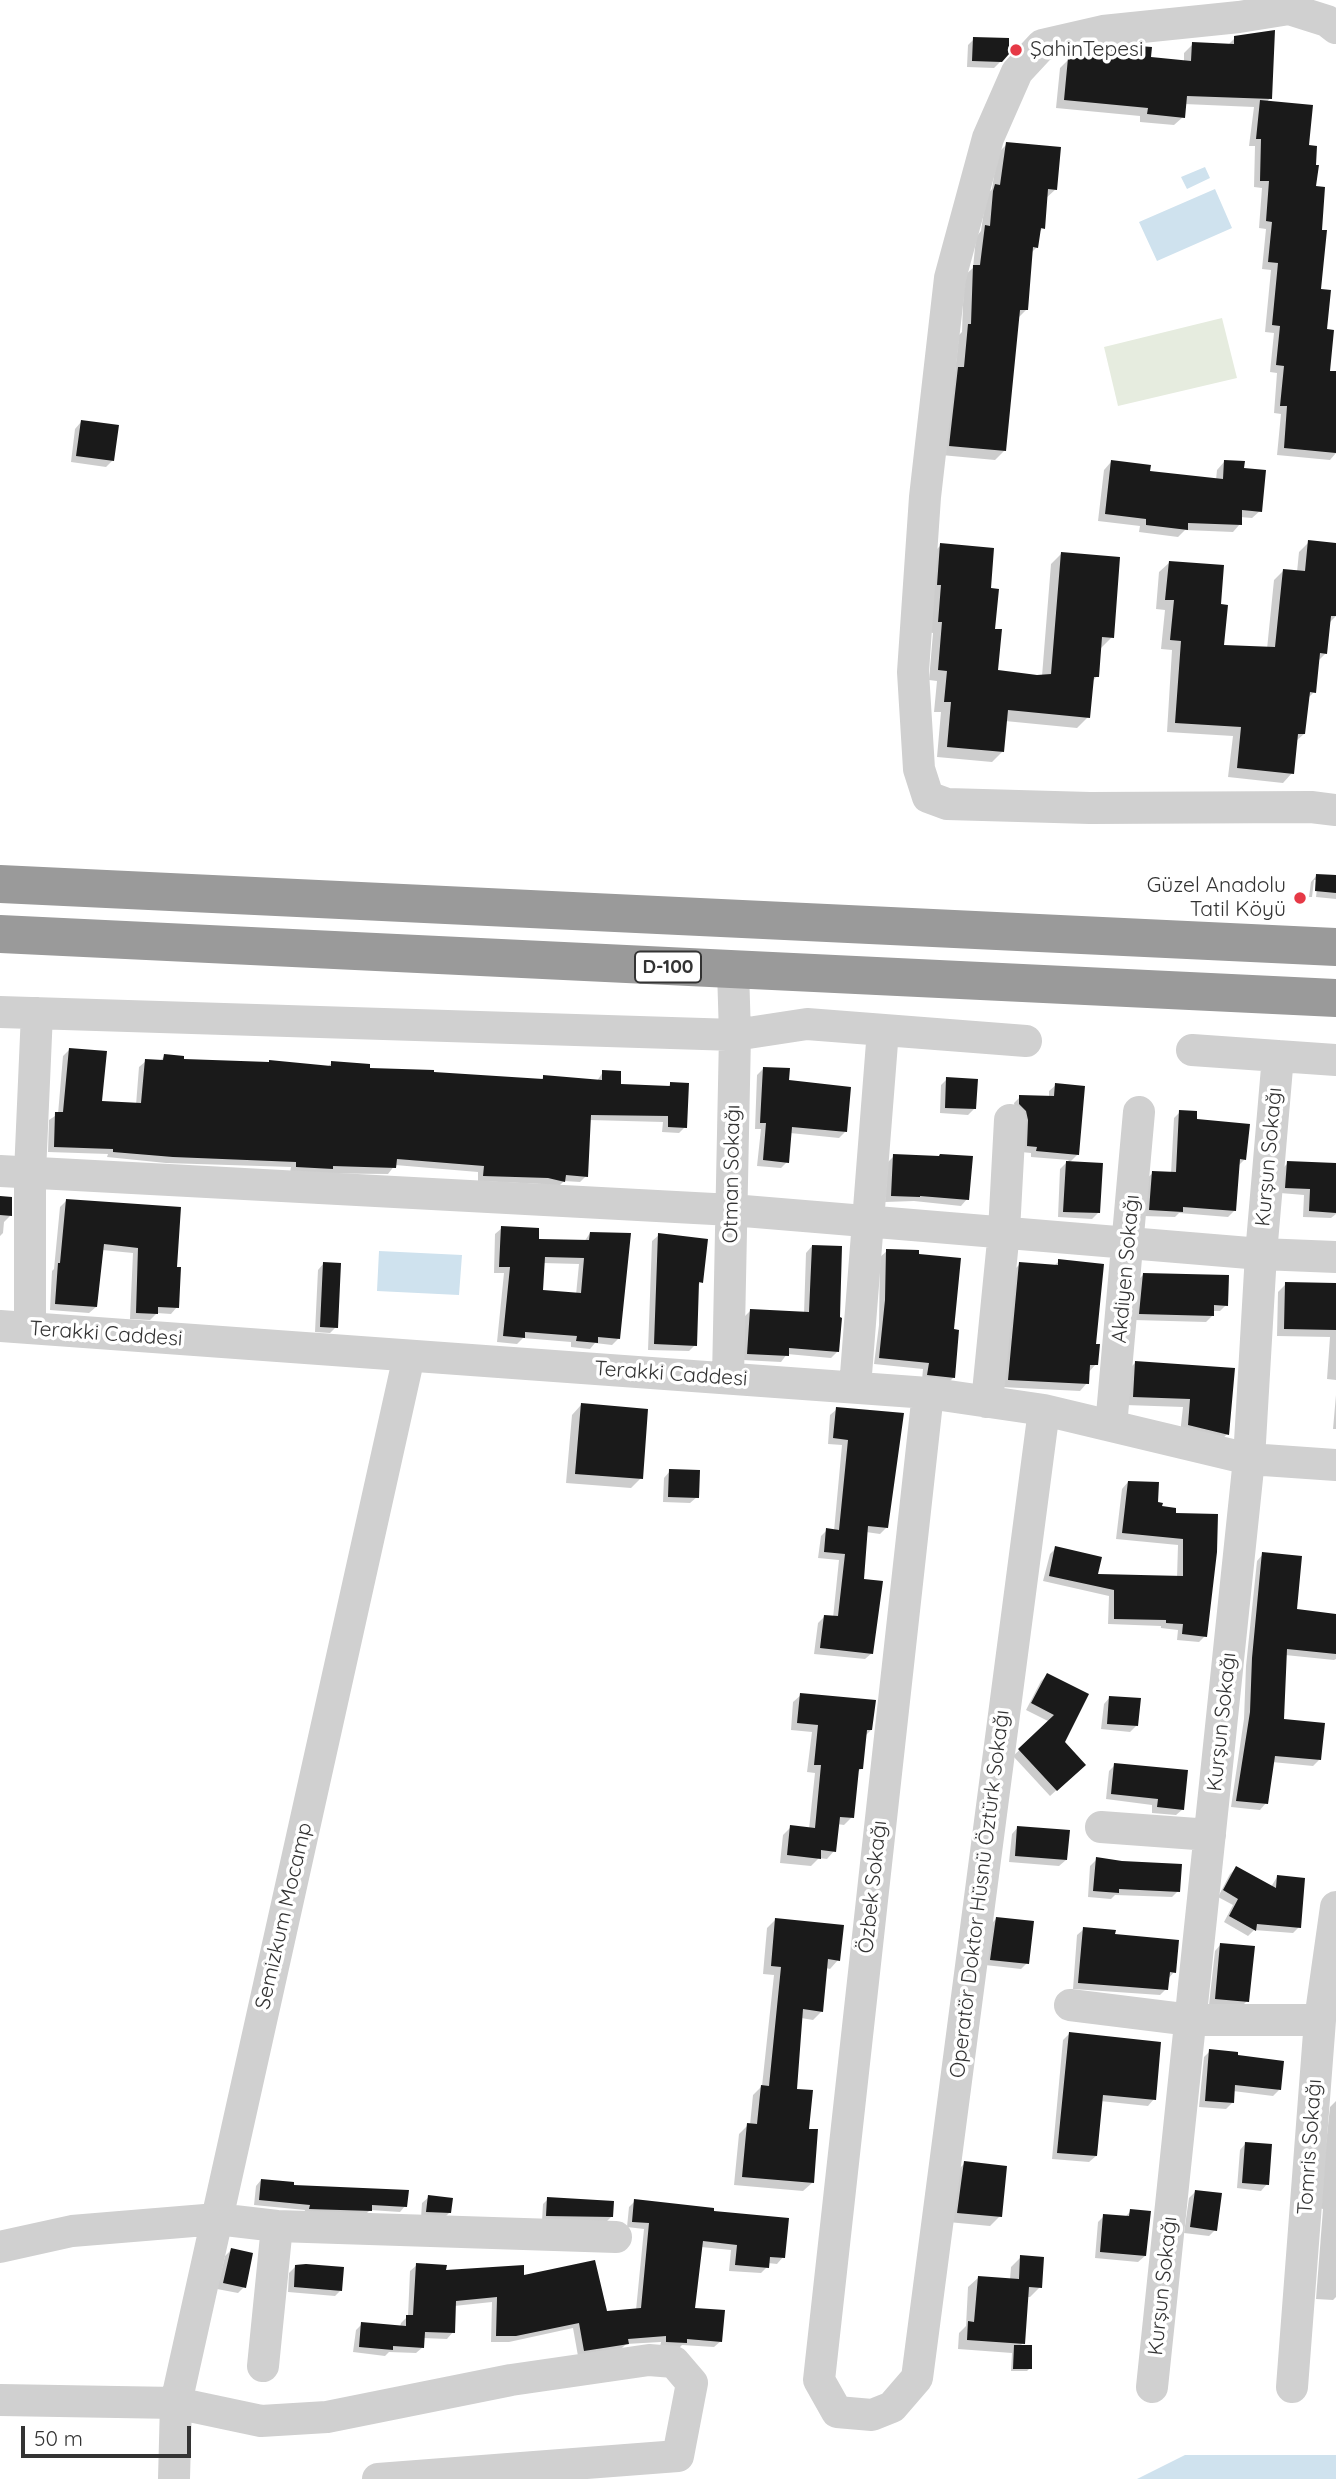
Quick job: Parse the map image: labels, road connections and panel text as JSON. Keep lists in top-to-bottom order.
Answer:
{
  "streets": {
    "highway": ["D-100"],
    "street": [
      "Kurşun Sokağı",
      "Otman Sokağı",
      "Akdiyen Sokağı",
      "Terakki Caddesi",
      "Özbek Sokağı",
      "Operatör Doktor Hüsnü Öztürk Sokağı",
      "Semizkum Mocamp",
      "Tomris Sokağı"
    ]
  },
  "crossings": [
    ["D-100", "Otman Sokağı"],
    ["Kurşun Sokağı", "Terakki Caddesi"],
    ["Otman Sokağı", "Terakki Caddesi"],
    ["Akdiyen Sokağı", "Terakki Caddesi"],
    ["Terakki Caddesi", "Özbek Sokağı"],
    ["Terakki Caddesi", "Operatör Doktor Hüsnü Öztürk Sokağı"],
    ["Terakki Caddesi", "Semizkum Mocamp"],
    ["Özbek Sokağı", "Operatör Doktor Hüsnü Öztürk Sokağı"]
  ],
  "places": ["ŞahinTepesi", "Güzel Anadolu Tatil Köyü"],
  "scale_bar": "50 m"
}
